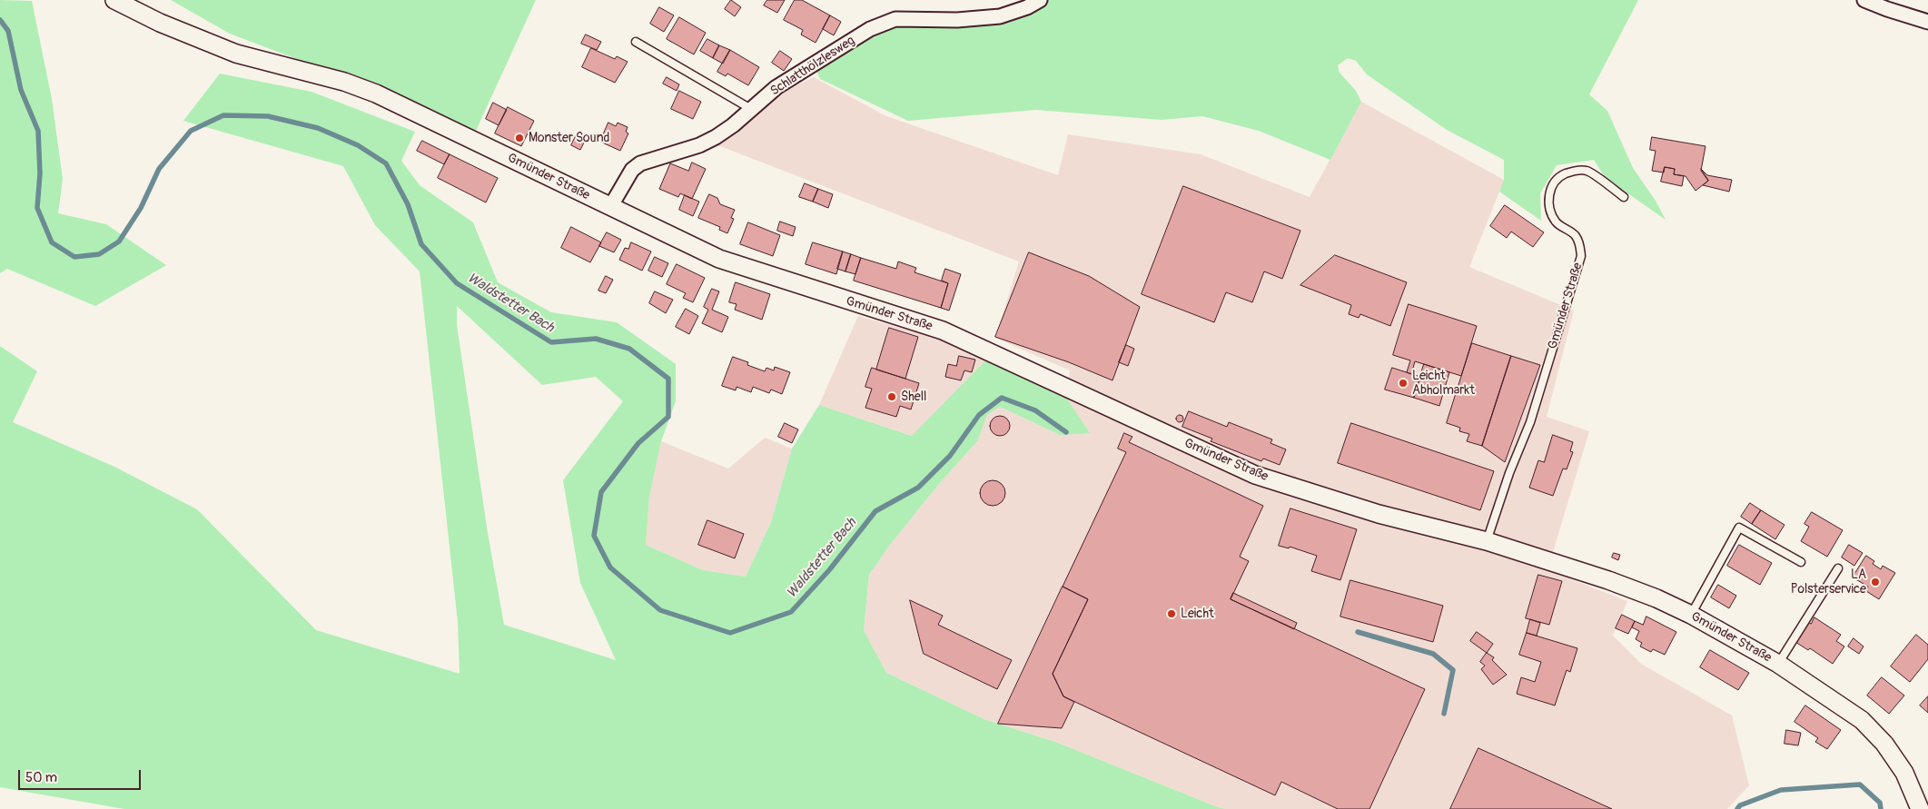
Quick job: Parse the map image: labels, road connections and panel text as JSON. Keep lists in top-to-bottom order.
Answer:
{
  "streets": {
    "street": ["Schlatthölzlesweg", "Gmünder Straße"]
  },
  "crossings": [
    ["Schlatthölzlesweg", "Gmünder Straße"]
  ],
  "water": ["Waldstetter Bach"],
  "places": [
    "Monster Sound",
    "Leicht Abholmarkt",
    "Shell",
    "LA Polsterservice",
    "Leicht"
  ],
  "scale_bar": "50 m"
}
